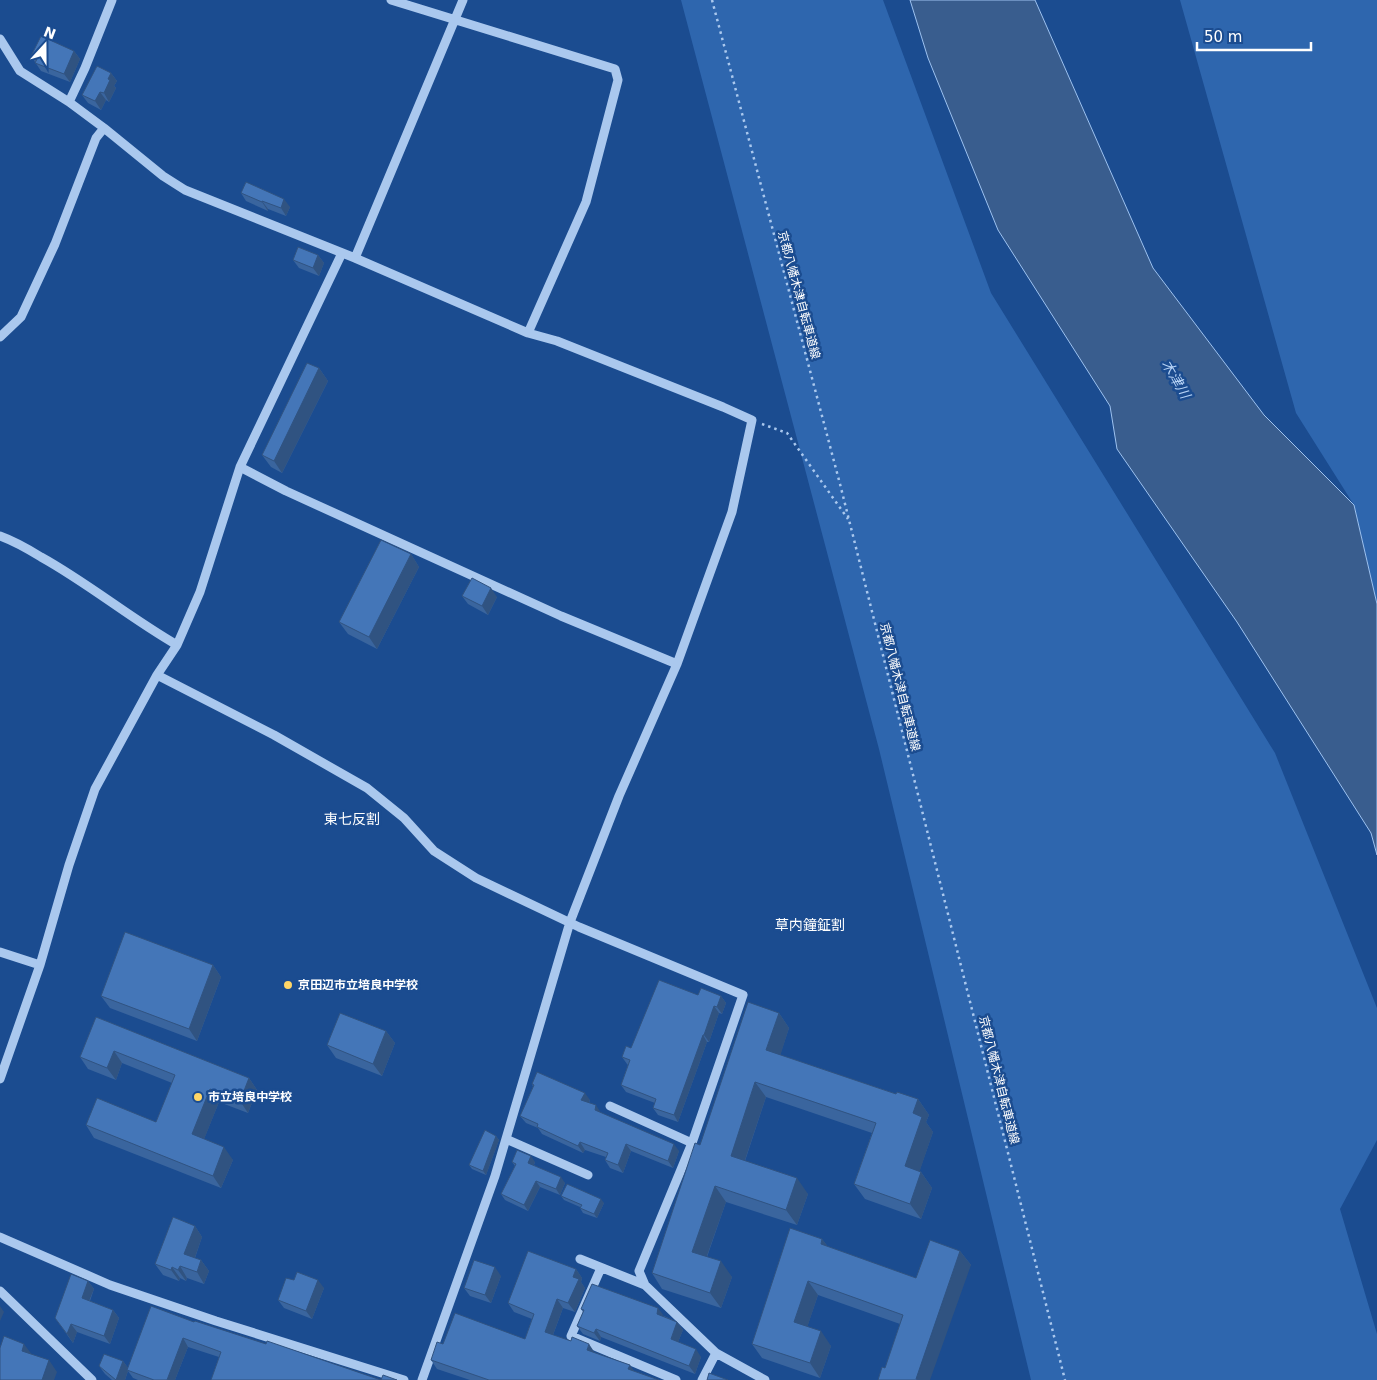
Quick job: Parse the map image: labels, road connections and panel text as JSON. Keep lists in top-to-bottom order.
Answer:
{
  "streets": {
    "path": ["京都八幡木津自転車道線"]
  },
  "districts": ["東七反割", "草内鐘鉦割"],
  "water": ["木津川"],
  "places": ["京田辺市立培良中学校", "市立培良中学校"],
  "scale_bar": "50 m",
  "north": "top"
}
